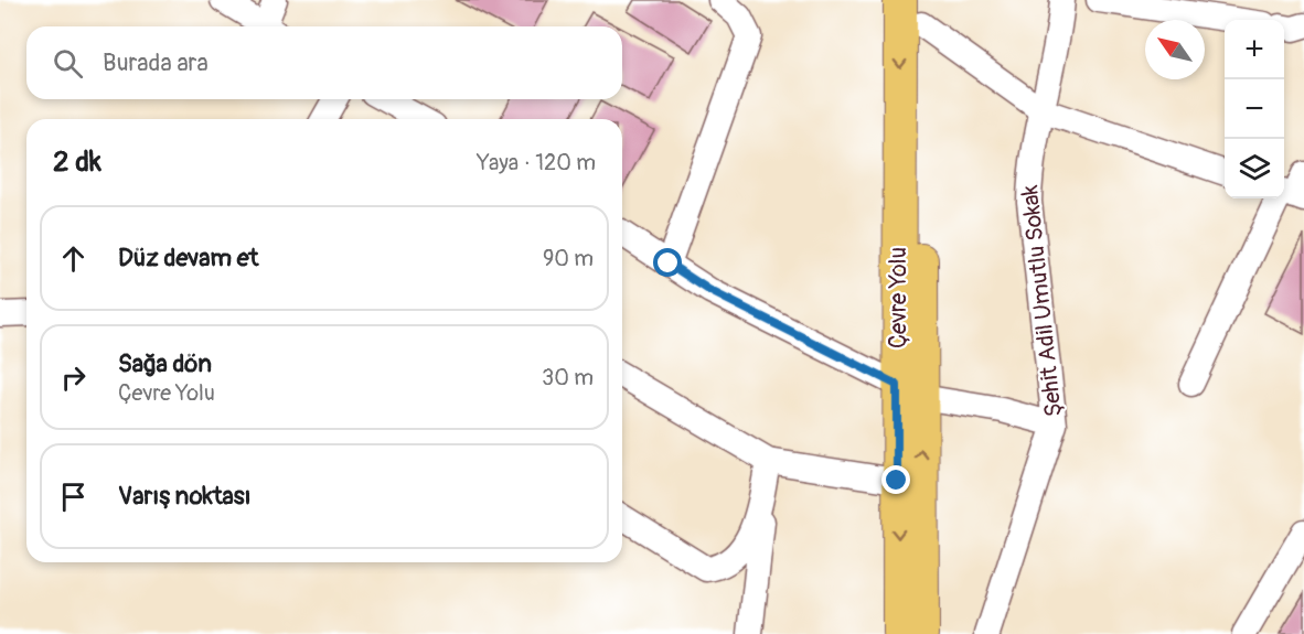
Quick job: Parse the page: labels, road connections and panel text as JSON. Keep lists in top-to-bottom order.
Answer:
{
  "streets": {
    "main road": ["Çevre Yolu"],
    "street": ["Şehit Adil Umutlu Sokak"]
  },
  "north": "top left",
  "page": {
    "map_buttons": ["+", "−"],
    "search": "Burada ara",
    "heading": ["2 dk", "Yaya · 120 m"],
    "list": [
      ["Düz devam et", "90 m"],
      ["Sağa dön", "Çevre Yolu", "30 m"],
      "Varış noktası"
    ]
  }
}
